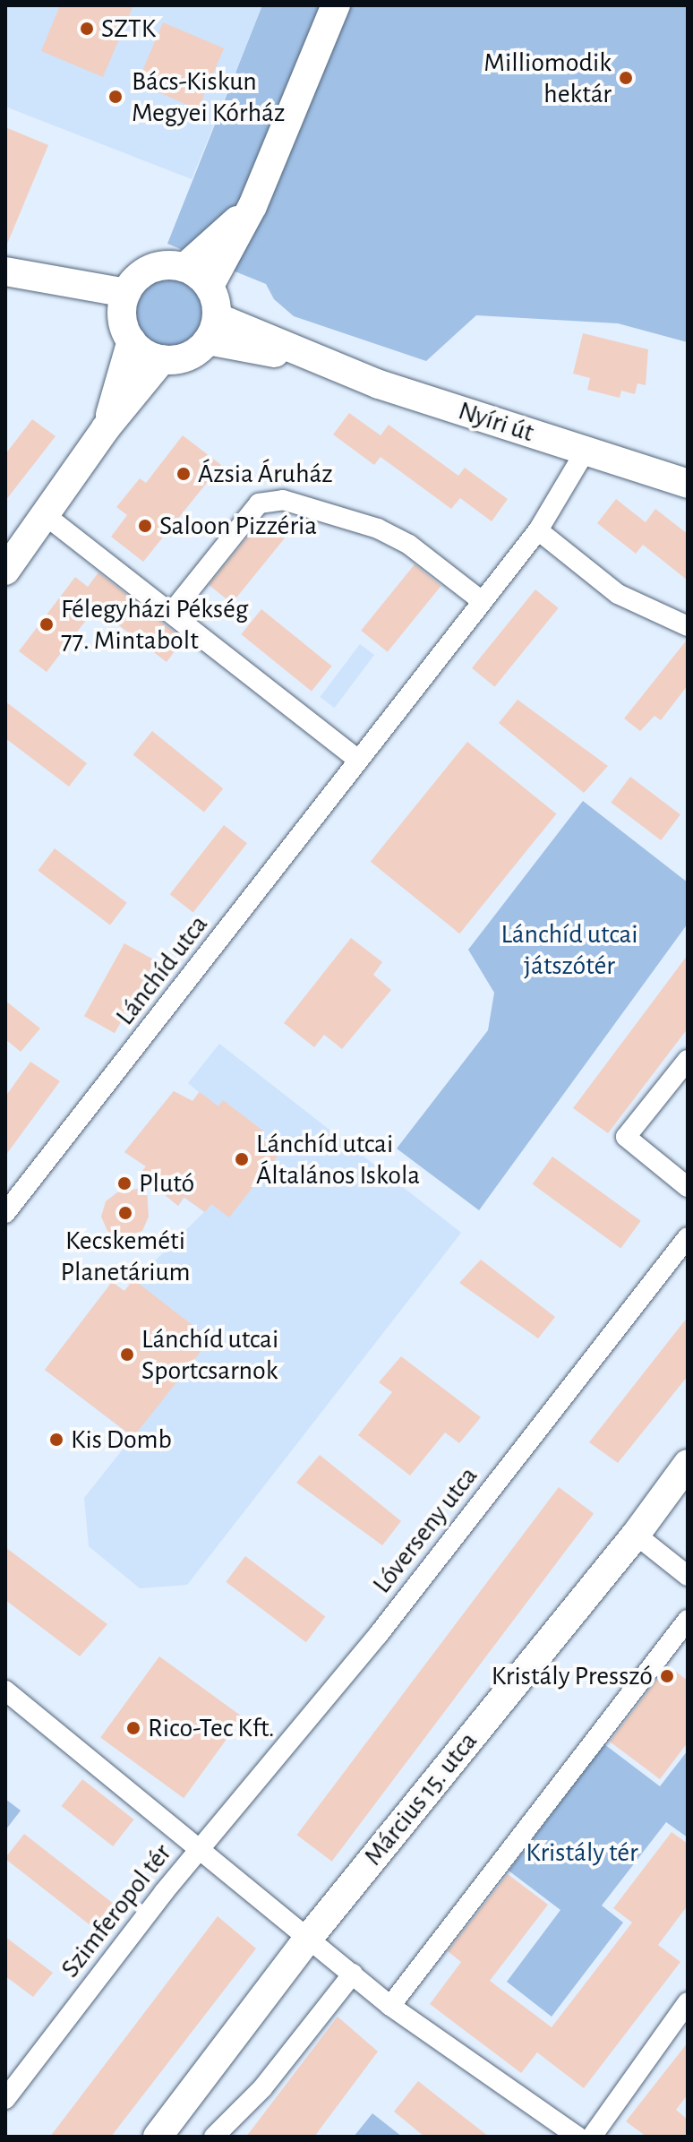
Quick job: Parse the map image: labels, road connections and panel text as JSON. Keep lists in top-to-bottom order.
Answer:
{
  "streets": {
    "street": [
      "Nyíri út",
      "Lánchíd utca",
      "Lóverseny utca",
      "Március 15. utca",
      "Szimferopol tér"
    ]
  },
  "crossings": [
    ["Nyíri út", "Lánchíd utca"],
    ["Lóverseny utca", "Szimferopol tér"]
  ],
  "parks": ["Lánchíd utcai játszótér", "Kristály tér"],
  "places": [
    "SZTK",
    "Milliomodik hektár",
    "Bács-Kiskun Megyei Kórház",
    "Ázsia Áruház",
    "Saloon Pizzéria",
    "Félegyházi Pékség 77. Mintabolt",
    "Lánchíd utcai Általános Iskola",
    "Plutó",
    "Kecskeméti Planetárium",
    "Lánchíd utcai Sportcsarnok",
    "Kis Domb",
    "Kristály Presszó",
    "Rico-Tec Kft."
  ]
}
